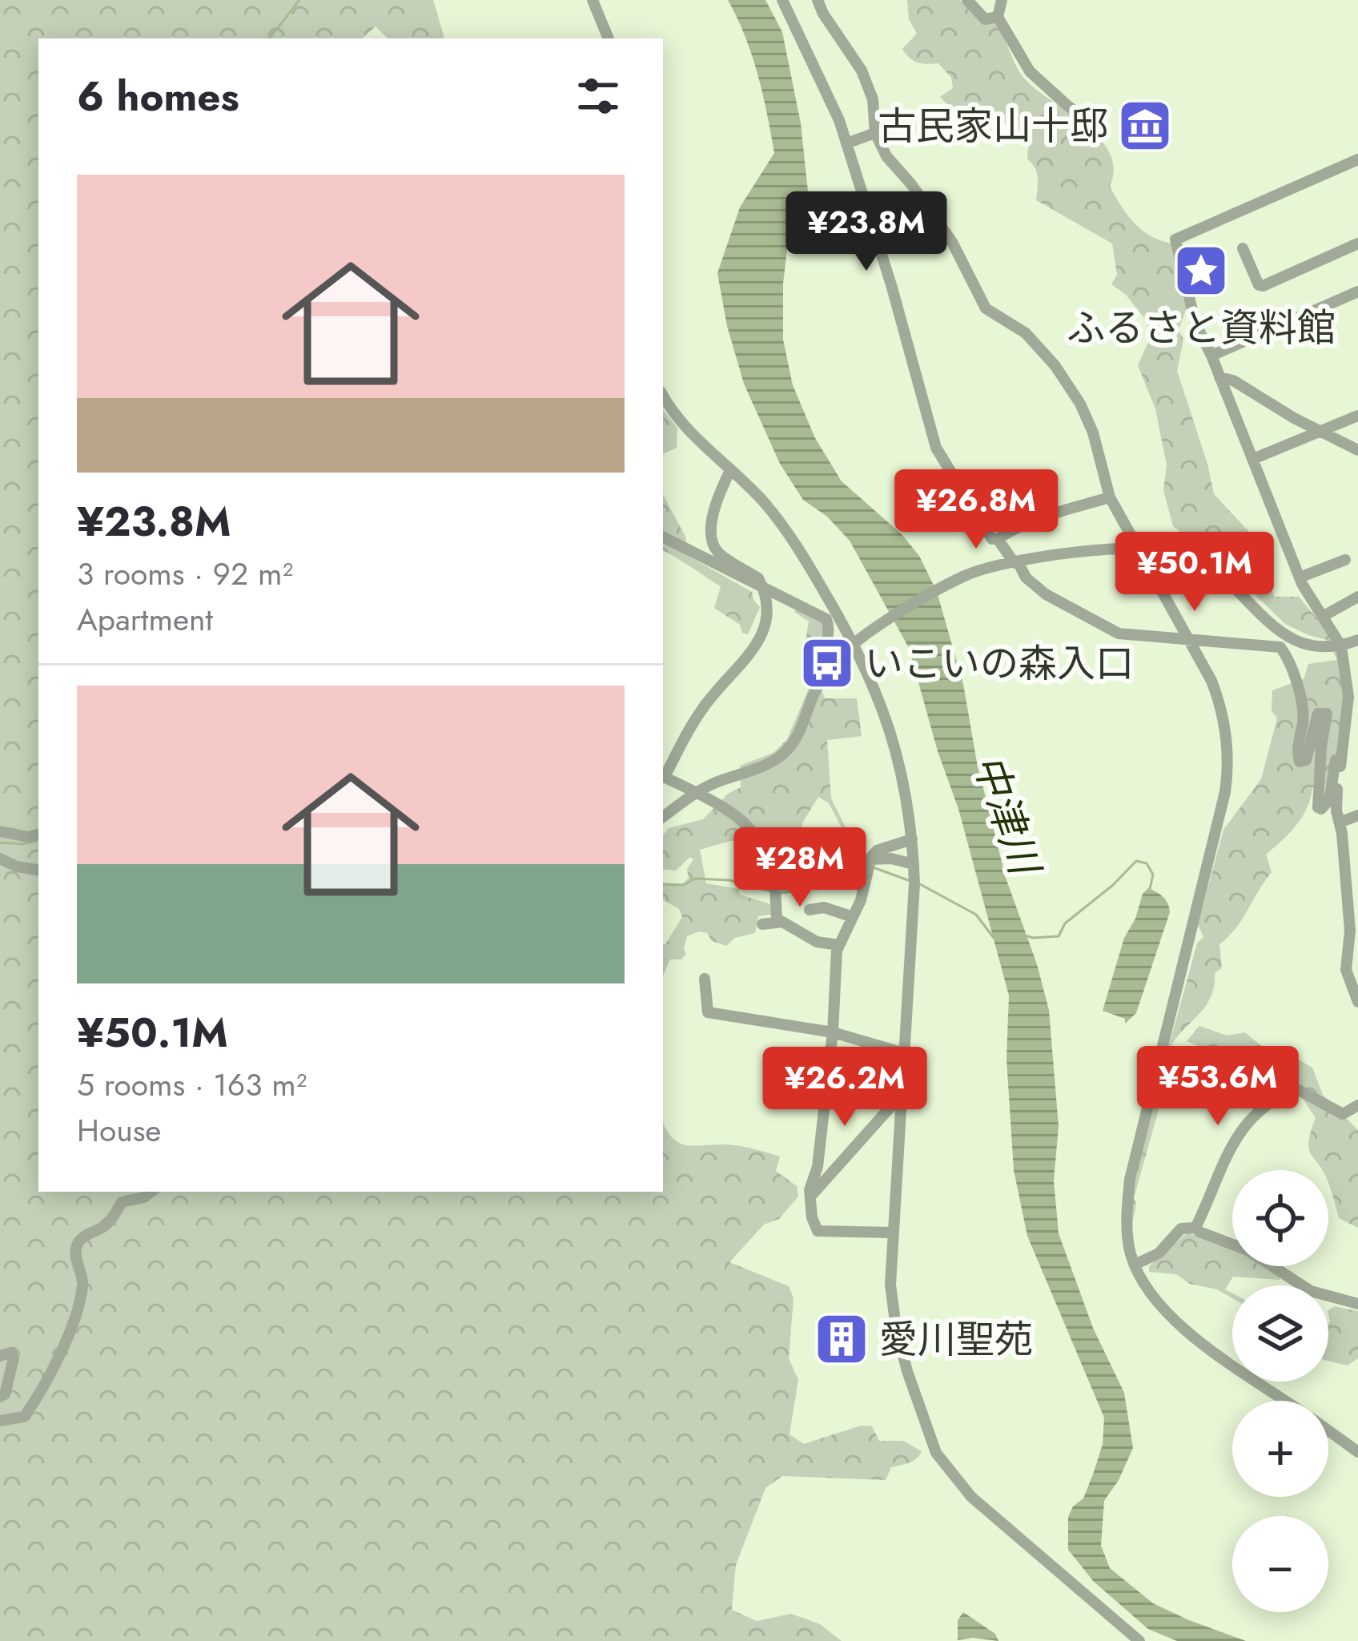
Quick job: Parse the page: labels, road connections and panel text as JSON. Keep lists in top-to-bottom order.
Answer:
{
  "water": ["中津川"],
  "places": {
    "museum": ["古民家山十邸"],
    "place": ["ふるさと資料館"],
    "bus stop": ["いこいの森入口"],
    "building": ["愛川聖苑"]
  },
  "page": {
    "heading": "6 homes",
    "list": [
      {
        "name": "¥23.8M",
        "note": "3 rooms · 92 m² · Apartment"
      },
      {
        "name": "¥50.1M",
        "note": "5 rooms · 163 m² · House"
      }
    ],
    "price": [
      "¥23.8M",
      "¥26.8M",
      "¥50.1M",
      "¥28M",
      "¥53.6M",
      "¥26.2M"
    ],
    "map_buttons": ["+", "−"]
  }
}
